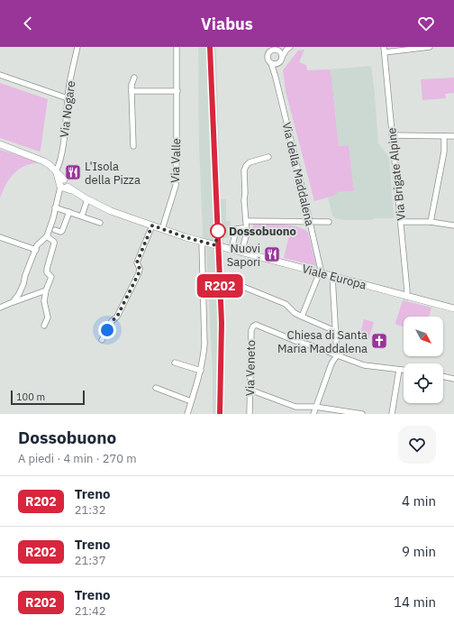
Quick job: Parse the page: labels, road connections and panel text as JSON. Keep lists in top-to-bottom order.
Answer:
{
  "streets": {
    "street": [
      "Via Nogare",
      "Via Valle",
      "Via della Maddalena",
      "Via Brigate Alpine",
      "Viale Europa",
      "Via Veneto"
    ]
  },
  "crossings": [
    ["Via Nogare", "Viale Europa"],
    ["Via Valle", "Viale Europa"],
    ["Via della Maddalena", "Viale Europa"],
    ["Via Brigate Alpine", "Viale Europa"]
  ],
  "places": {
    "restaurant": ["L'Isola della Pizza", "Nuovi Sapori"],
    "other": ["Dossobuono"],
    "church": ["Chiesa di Santa Maria Maddalena"]
  },
  "scale_bar": "100 m",
  "north": "bottom right",
  "page": {
    "header": "Viabus",
    "on_map": "R202",
    "scale": "100 m",
    "heading": ["Dossobuono", "A piedi · 4 min · 270 m"],
    "list": [
      {
        "mark": "R202",
        "name": "Treno",
        "note": "21:32",
        "value": "4 min"
      },
      {
        "mark": "R202",
        "name": "Treno",
        "note": "21:37",
        "value": "9 min"
      },
      {
        "mark": "R202",
        "name": "Treno",
        "note": "21:42",
        "value": "14 min"
      }
    ]
  }
}
